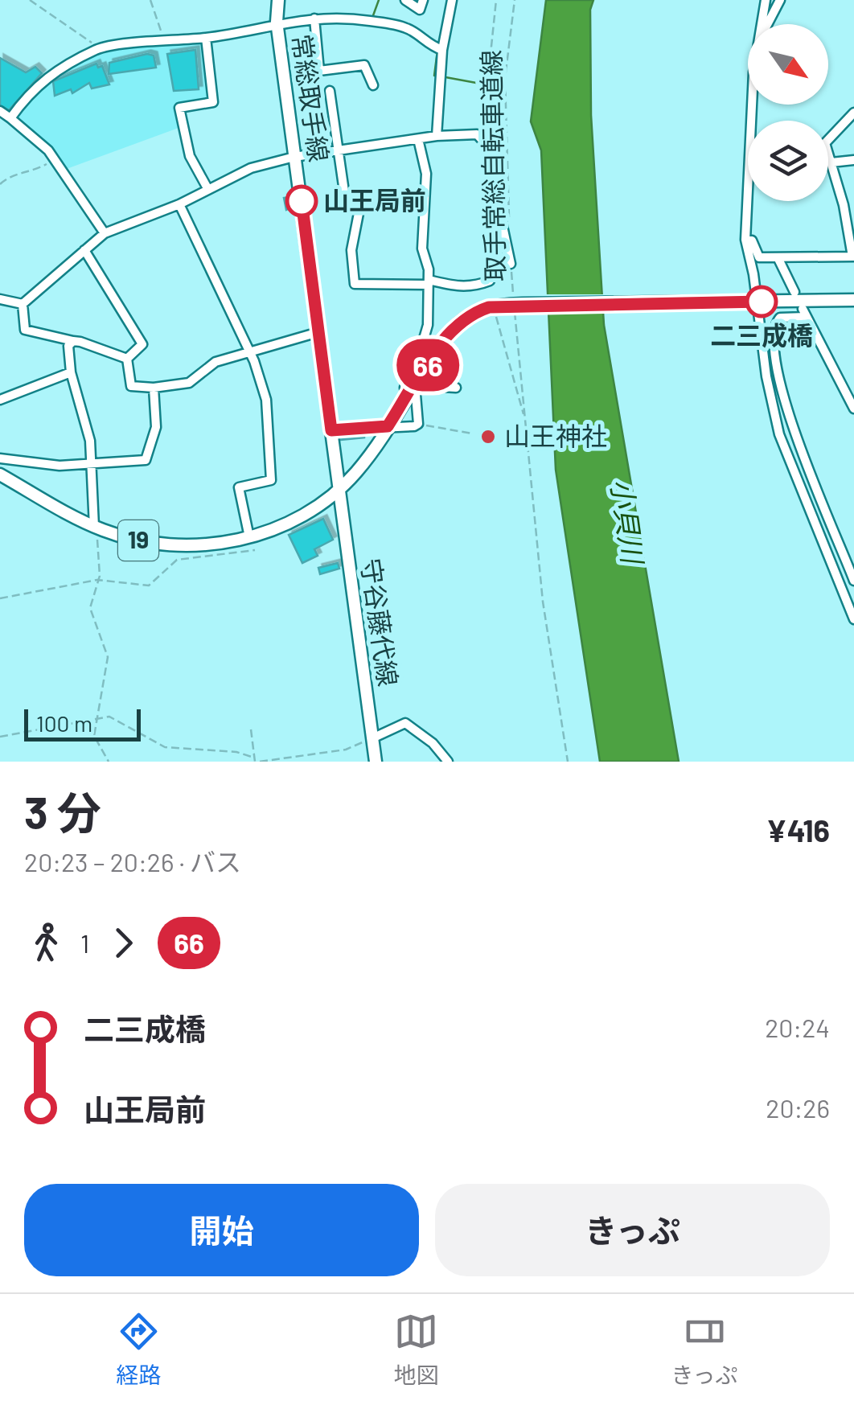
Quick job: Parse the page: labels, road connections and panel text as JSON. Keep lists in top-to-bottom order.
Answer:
{
  "streets": {
    "main road": ["常総取手線", "19", "守谷藤代線"],
    "path": ["取手常総自転車道線"]
  },
  "crossings": [
    ["常総取手線", "19"],
    ["常総取手線", "守谷藤代線"],
    ["取手常総自転車道線", "19"],
    ["19", "守谷藤代線"]
  ],
  "water": ["小貝川"],
  "places": ["山王局前", "二三成橋", "山王神社"],
  "lines": ["bus line 66"],
  "scale_bar": "100 m",
  "north": "bottom right",
  "page": {
    "on_map": "66",
    "scale": "100 m",
    "heading": ["3 分", "20:23 – 20:26 · バス", "¥416"],
    "legs": ["1", "66"],
    "list": [
      {
        "name": "二三成橋",
        "value": "20:24"
      },
      {
        "name": "山王局前",
        "value": "20:26"
      }
    ],
    "buttons": ["開始", "きっぷ"],
    "tabs": ["経路", "地図", "きっぷ"]
  }
}
